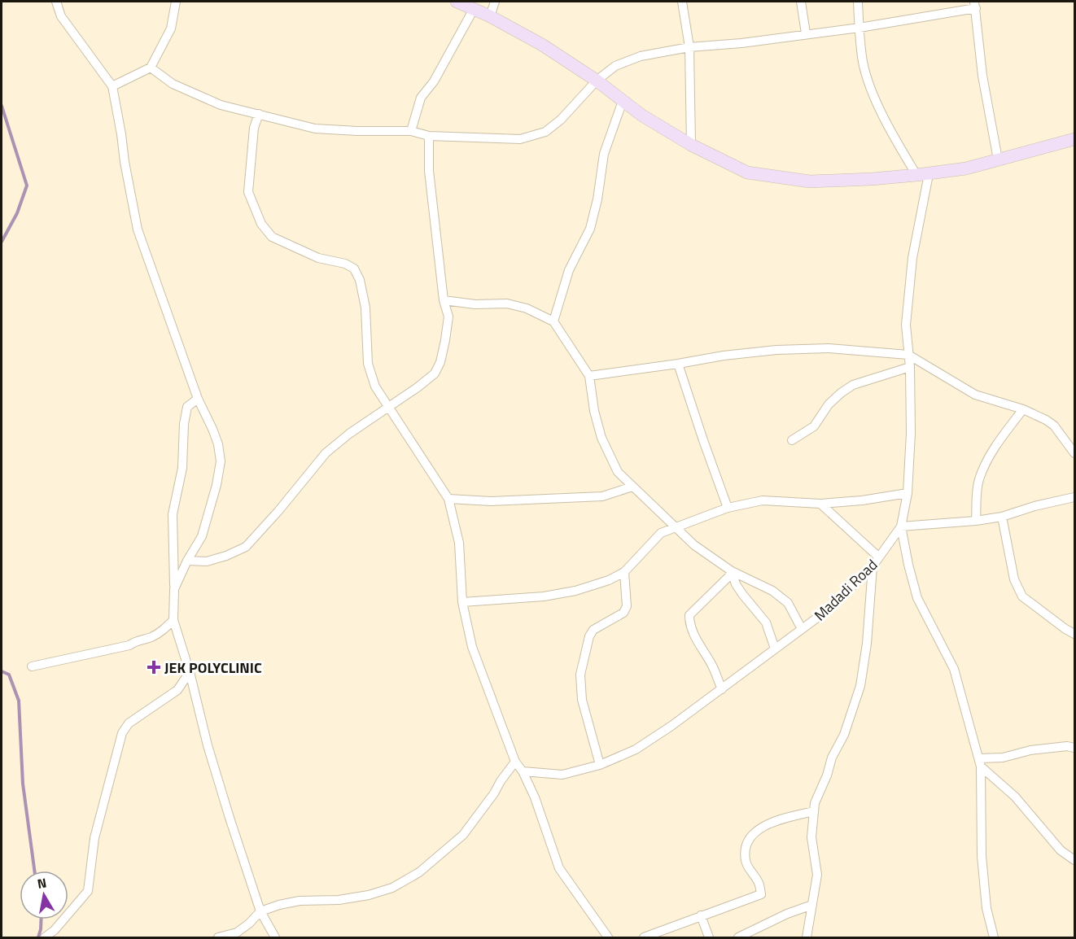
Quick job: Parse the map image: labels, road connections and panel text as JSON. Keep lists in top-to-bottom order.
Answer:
{
  "streets": {
    "street": ["Madadi Road"]
  },
  "places": {
    "health": ["JEK POLYCLINIC"]
  },
  "north": "top"
}
